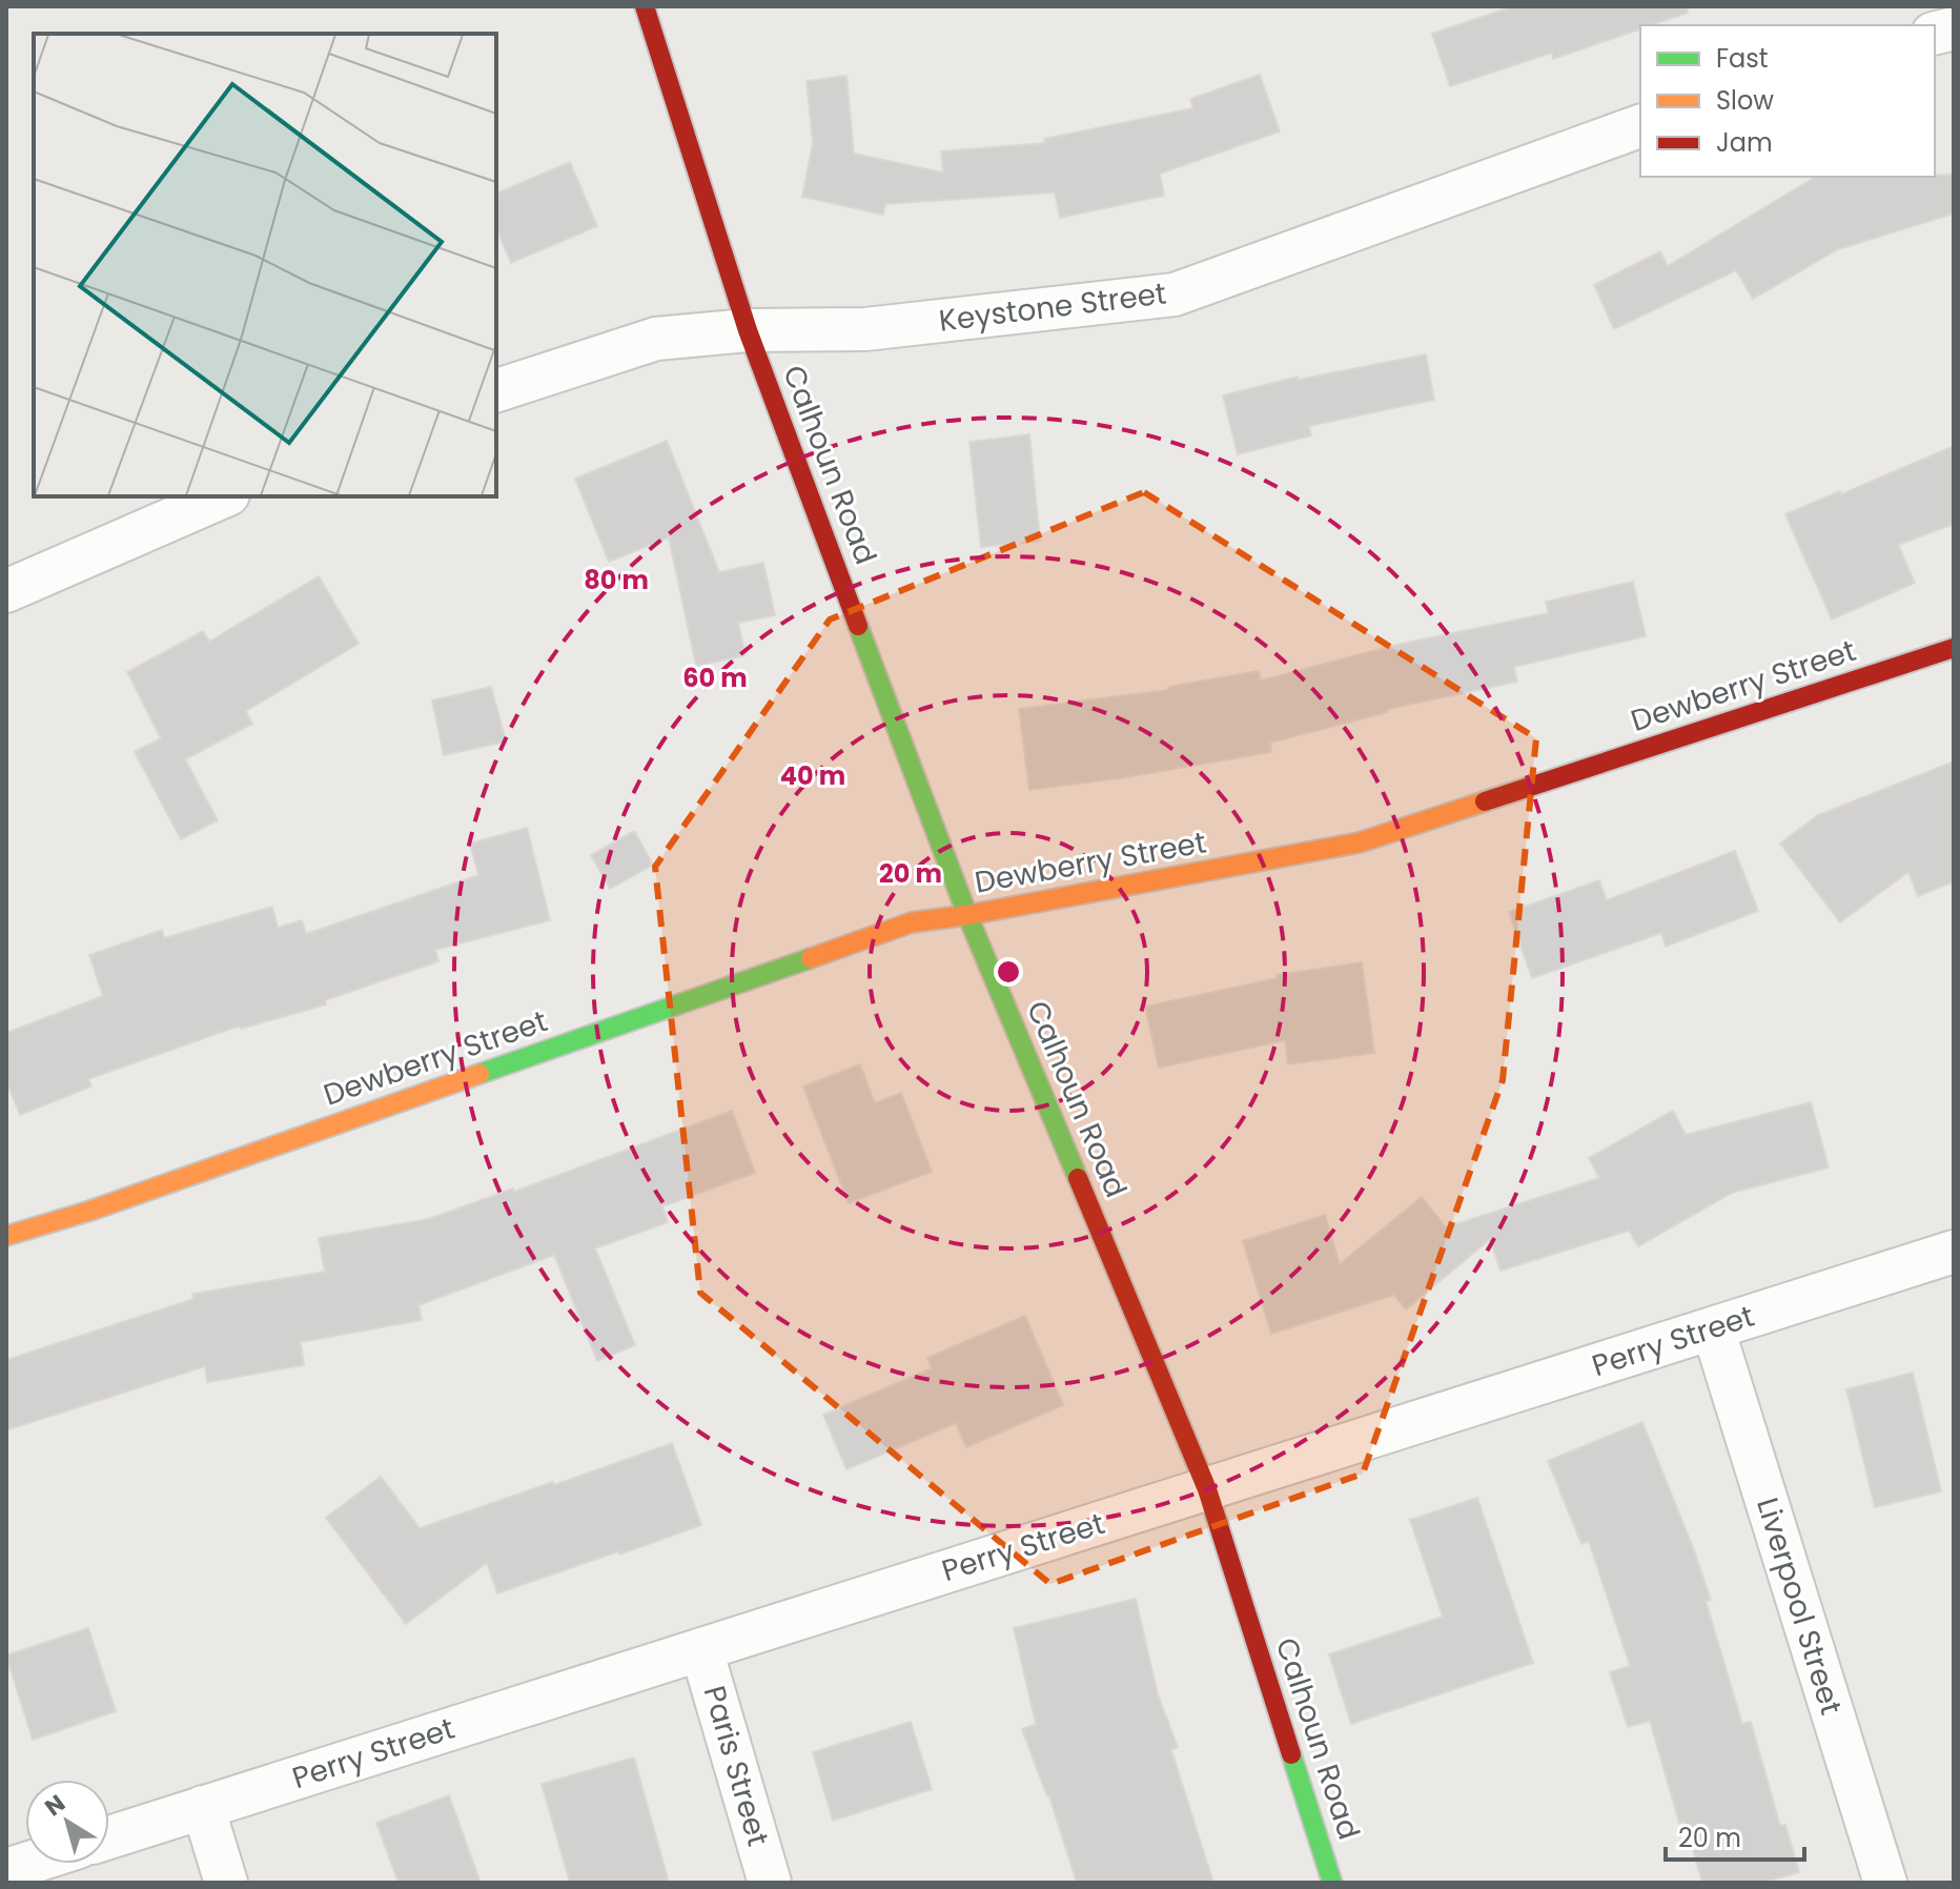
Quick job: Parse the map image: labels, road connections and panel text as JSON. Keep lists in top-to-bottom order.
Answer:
{
  "streets": {
    "street": [
      "Keystone Street",
      "Calhoun Road",
      "Dewberry Street",
      "Perry Street",
      "Liverpool Street",
      "Paris Street"
    ]
  },
  "crossings": [
    ["Keystone Street", "Calhoun Road"],
    ["Calhoun Road", "Dewberry Street"],
    ["Calhoun Road", "Perry Street"],
    ["Perry Street", "Liverpool Street"],
    ["Perry Street", "Paris Street"]
  ],
  "legend": ["Fast", "Slow", "Jam"],
  "scale_bar": "20 m",
  "north": "top left",
  "rings": [
    "80 m",
    "60 m",
    "40 m",
    "20 m"
  ]
}
